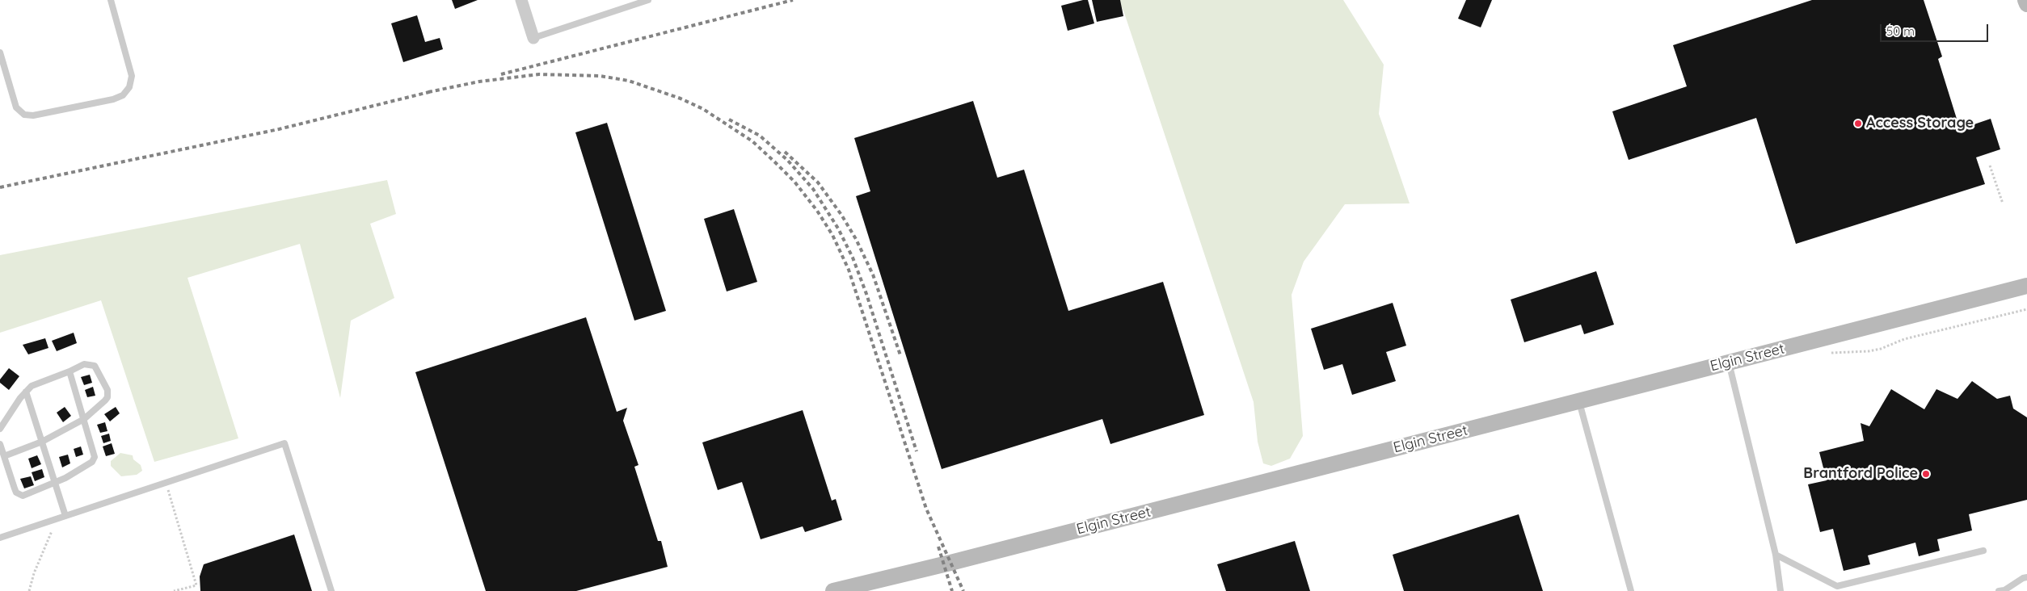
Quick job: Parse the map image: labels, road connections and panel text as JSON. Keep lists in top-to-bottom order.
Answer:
{
  "streets": {
    "main road": ["Elgin Street"]
  },
  "places": ["Access Storage", "Brantford Police"],
  "scale_bar": "50 m"
}
